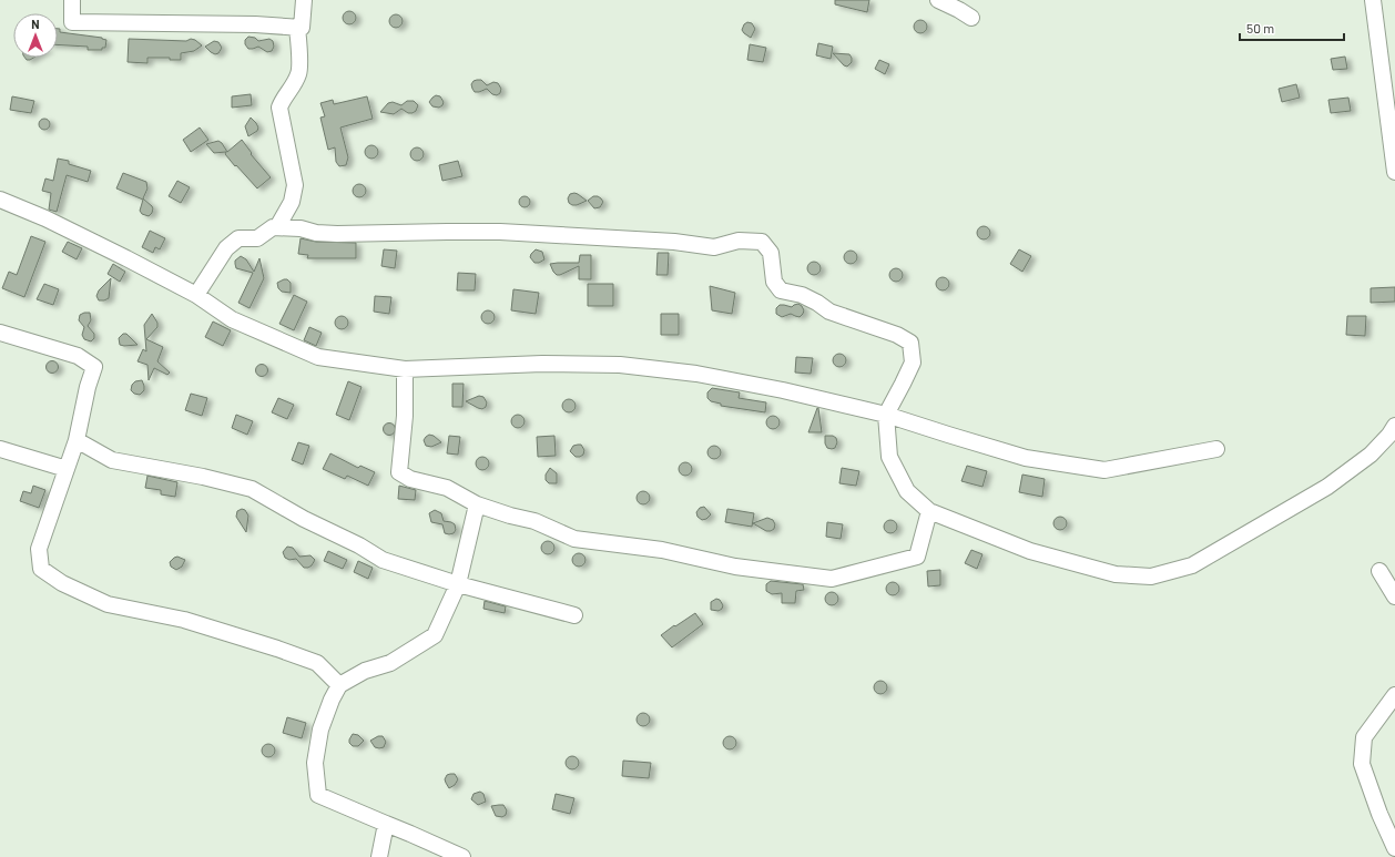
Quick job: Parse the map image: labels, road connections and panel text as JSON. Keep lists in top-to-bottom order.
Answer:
{
  "scale_bar": "50 m",
  "north": "top"
}
